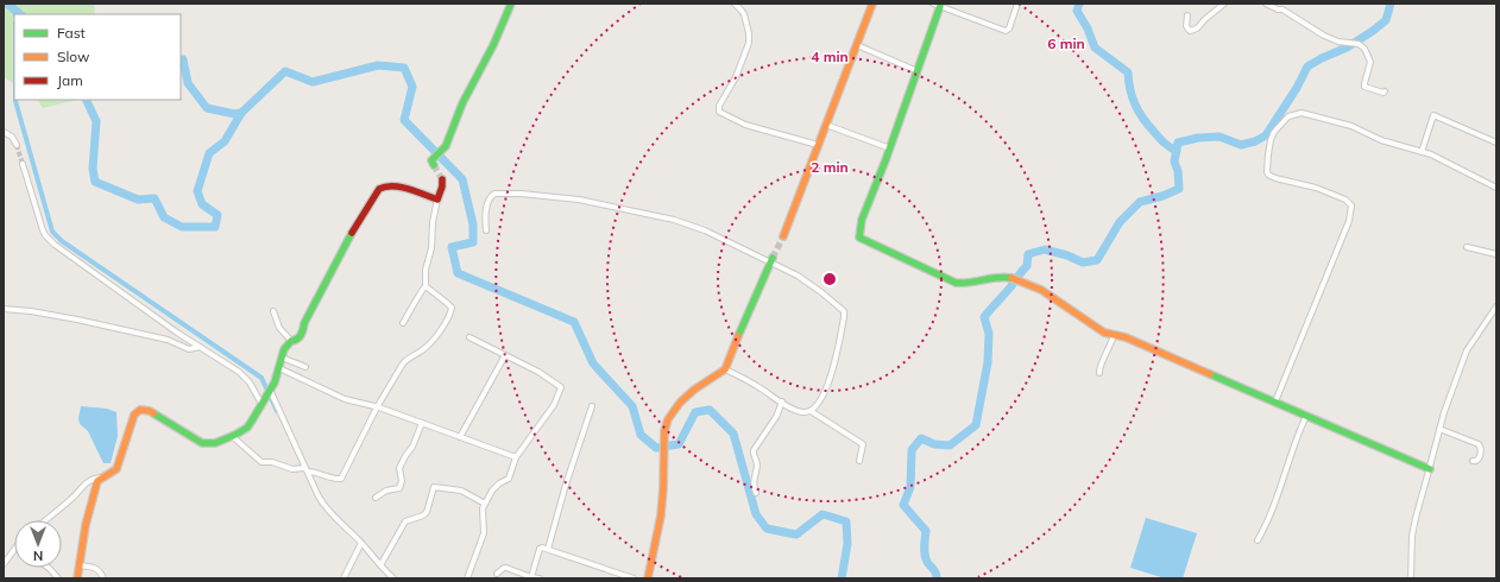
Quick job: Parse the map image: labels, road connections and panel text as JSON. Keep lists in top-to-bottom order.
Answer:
{
  "legend": ["Fast", "Slow", "Jam"],
  "north": "bottom",
  "rings": ["6 min", "4 min", "2 min"]
}
